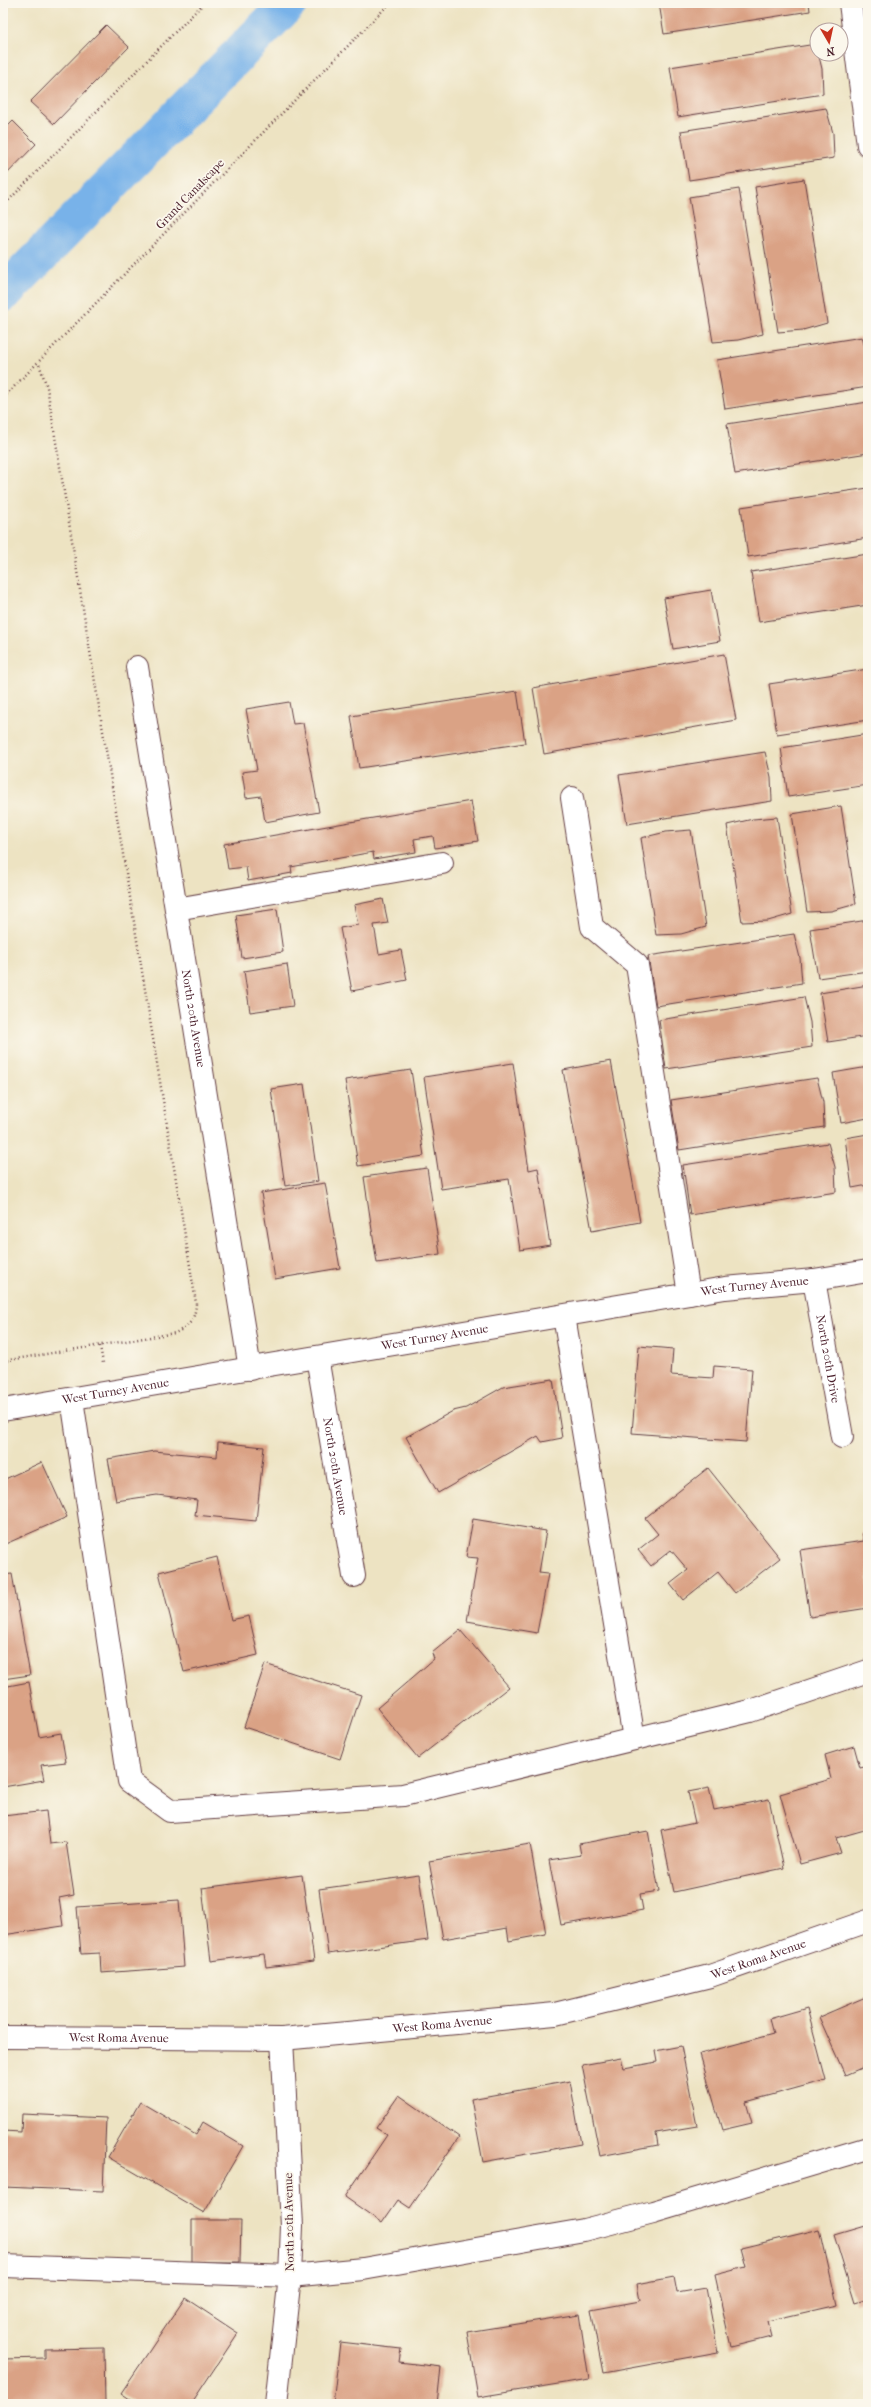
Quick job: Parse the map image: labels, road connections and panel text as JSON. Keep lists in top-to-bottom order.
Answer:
{
  "streets": {
    "street": [
      "North 20th Avenue",
      "West Turney Avenue",
      "North 20th Drive",
      "West Roma Avenue"
    ],
    "path": ["Grand Canalscape"]
  },
  "crossings": [
    ["North 20th Avenue", "West Turney Avenue"],
    ["North 20th Avenue", "West Roma Avenue"],
    ["West Turney Avenue", "North 20th Drive"]
  ],
  "north": "bottom"
}
